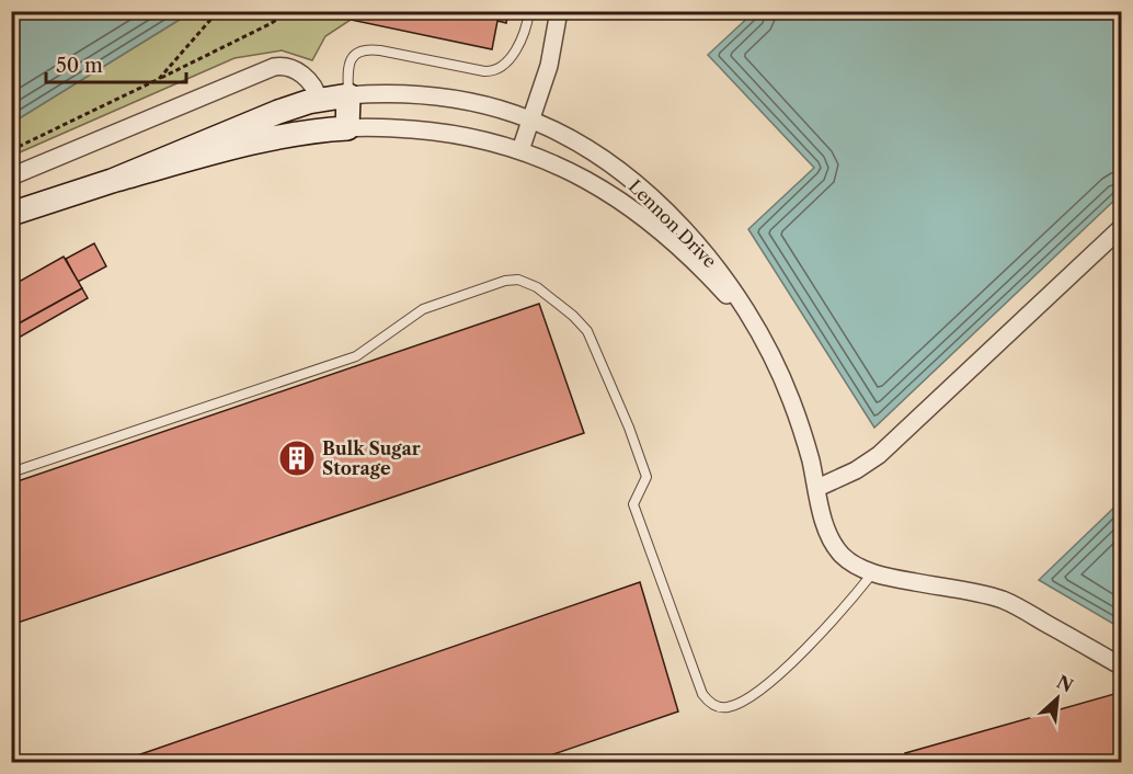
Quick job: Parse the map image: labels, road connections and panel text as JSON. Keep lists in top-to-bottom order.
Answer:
{
  "streets": {
    "street": ["Lennon Drive"]
  },
  "places": {
    "building": ["Bulk Sugar Storage"]
  },
  "scale_bar": "50 m",
  "north": "top right"
}
